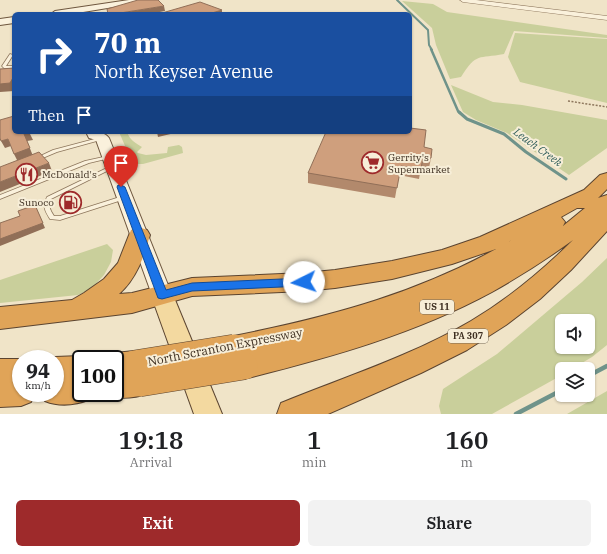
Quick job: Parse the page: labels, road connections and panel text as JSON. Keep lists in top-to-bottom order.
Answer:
{
  "streets": {
    "highway": ["US 11", "PA 307", "North Scranton Expressway"]
  },
  "water": ["Leach Creek"],
  "places": {
    "supermarket": ["Gerrity's Supermarket"],
    "restaurant": ["McDonald's"],
    "fuel station": ["Sunoco"]
  },
  "page": {
    "turn": ["70 m", "North Keyser Avenue"],
    "then": "Then",
    "speed": "94 km/h",
    "limit": "100",
    "eta": [
      "19:18",
      "Arrival",
      "1",
      "min",
      "160",
      "m"
    ],
    "buttons": ["Exit", "Share"]
  }
}
